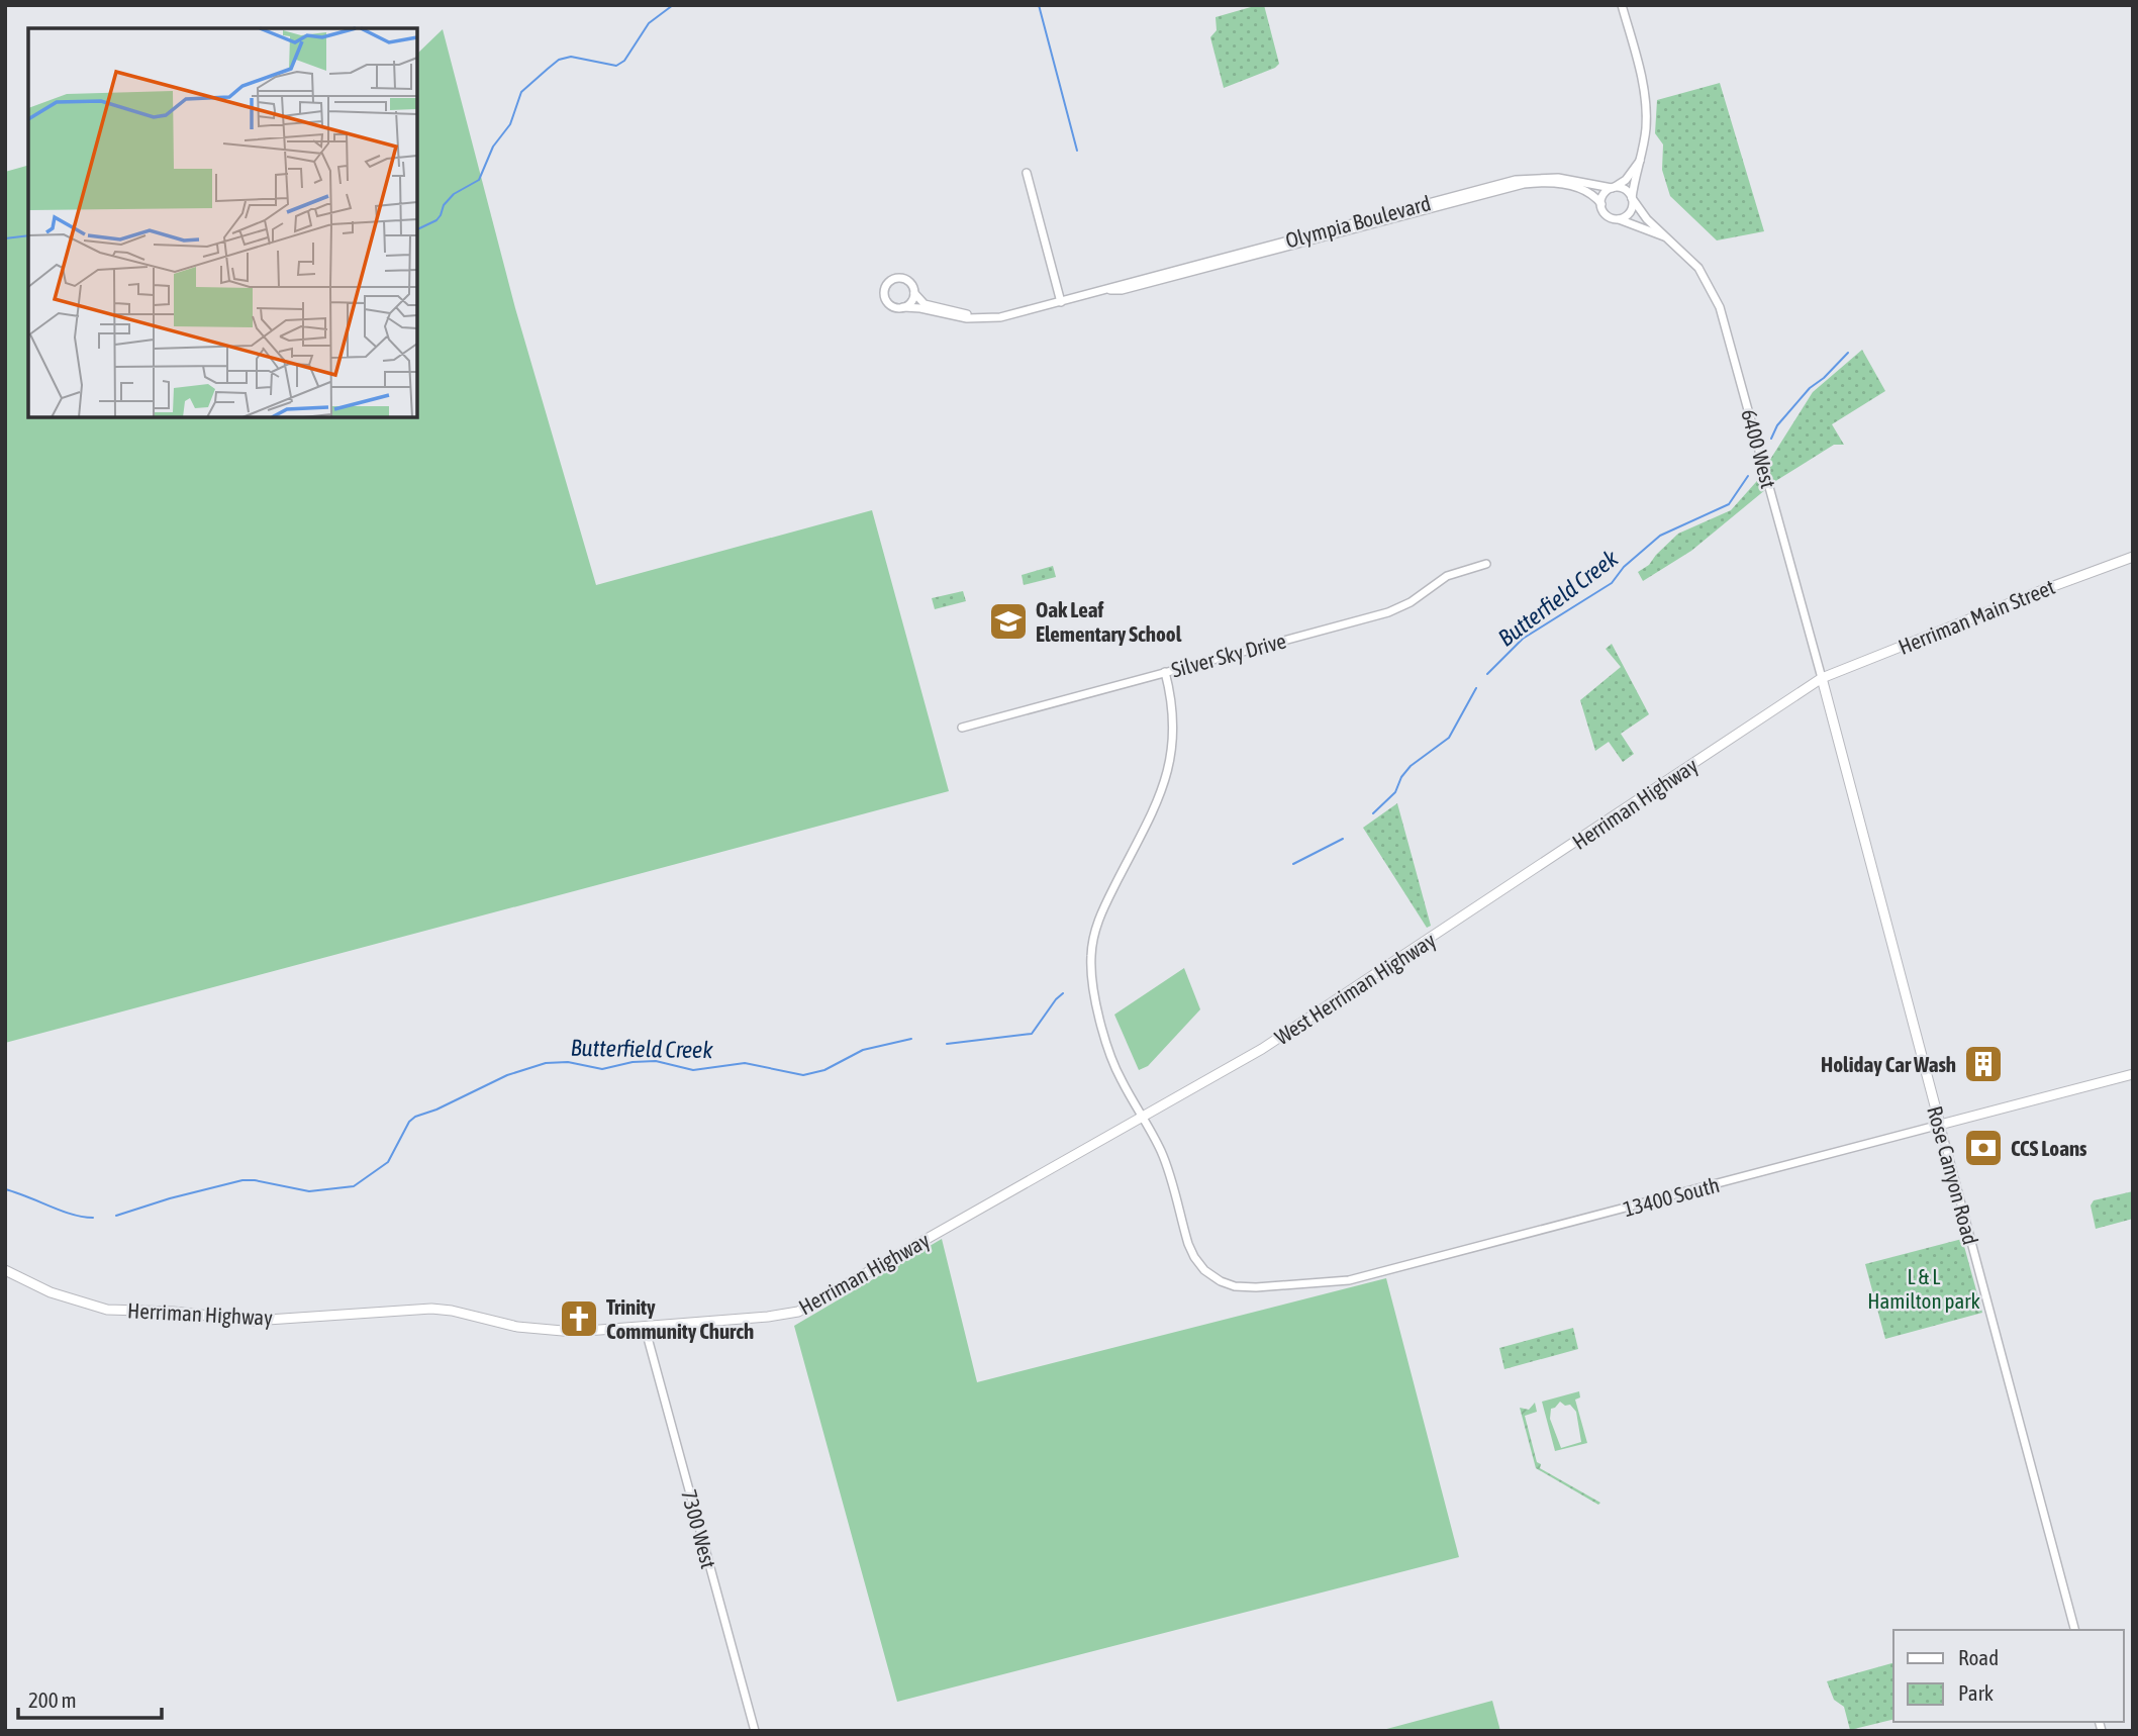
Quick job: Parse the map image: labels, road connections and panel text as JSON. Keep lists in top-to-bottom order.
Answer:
{
  "streets": {
    "main road": [
      "Herriman Main Street",
      "Herriman Highway",
      "West Herriman Highway",
      "Rose Canyon Road",
      "13400 South"
    ],
    "street": [
      "Olympia Boulevard",
      "6400 West",
      "Silver Sky Drive",
      "7300 West"
    ]
  },
  "crossings": [
    ["Olympia Boulevard", "6400 West"],
    ["6400 West", "Herriman Main Street"],
    ["6400 West", "Herriman Highway"],
    ["6400 West", "Rose Canyon Road"],
    ["Herriman Main Street", "Herriman Highway"],
    ["Herriman Main Street", "Rose Canyon Road"],
    ["Herriman Highway", "West Herriman Highway"],
    ["Herriman Highway", "Rose Canyon Road"],
    ["Herriman Highway", "13400 South"],
    ["Herriman Highway", "7300 West"],
    ["Rose Canyon Road", "13400 South"]
  ],
  "water": ["Butterfield Creek"],
  "parks": ["L & L Hamilton park"],
  "places": {
    "school or university": ["Oak Leaf Elementary School"],
    "building": ["Holiday Car Wash"],
    "bank": ["CCS Loans"],
    "church": ["Trinity Community Church"]
  },
  "legend": ["Road", "Park"],
  "scale_bar": "200 m"
}
